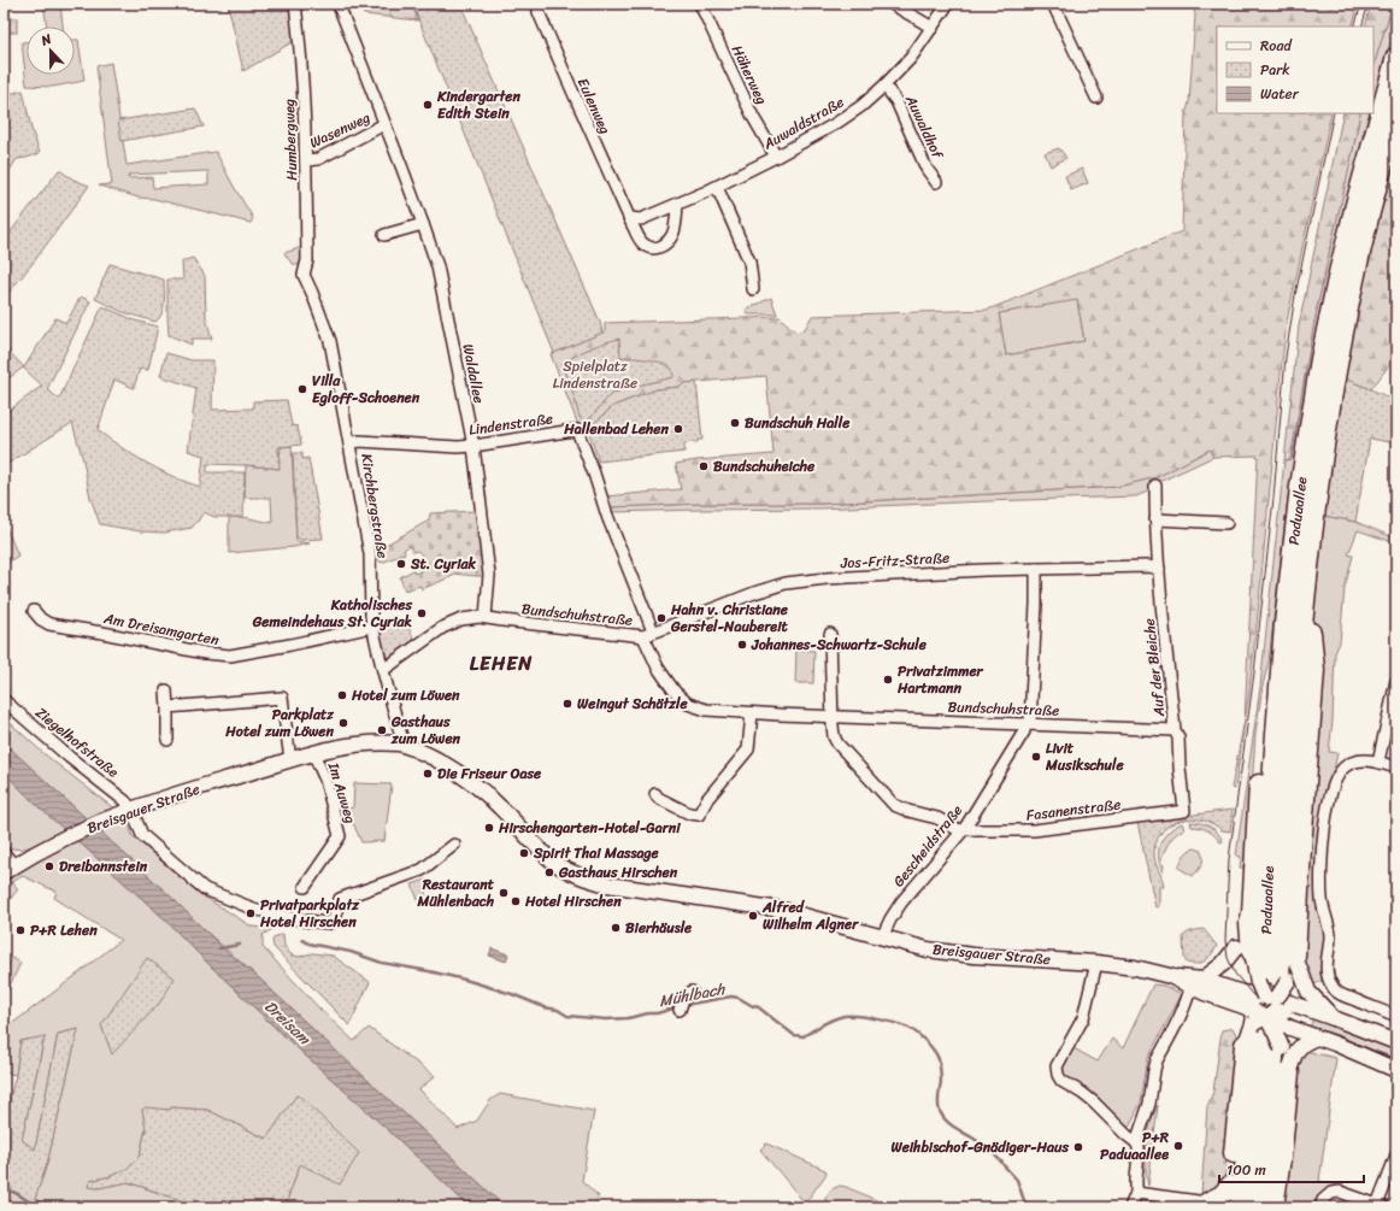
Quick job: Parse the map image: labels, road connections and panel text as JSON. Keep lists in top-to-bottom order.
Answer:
{
  "streets": {
    "highway": ["Paduaallee"],
    "street": [
      "Häherweg",
      "Eulenweg",
      "Auwaldstraße",
      "Auwaldhof",
      "Wasenweg",
      "Humbergweg",
      "Waldallee",
      "Lindenstraße",
      "Kirchbergstraße",
      "Jos-Fritz-Straße",
      "Bundschuhstraße",
      "Am Dreisamgarten",
      "Auf der Bleiche",
      "Ziegelhofstraße",
      "Im Auweg",
      "Breisgauer Straße",
      "Fasanenstraße",
      "Gescheidstraße"
    ]
  },
  "crossings": [
    ["Häherweg", "Auwaldstraße"],
    ["Eulenweg", "Auwaldstraße"],
    ["Auwaldstraße", "Auwaldhof"],
    ["Wasenweg", "Humbergweg"],
    ["Wasenweg", "Waldallee"],
    ["Humbergweg", "Kirchbergstraße"],
    ["Waldallee", "Lindenstraße"],
    ["Waldallee", "Bundschuhstraße"],
    ["Lindenstraße", "Kirchbergstraße"],
    ["Lindenstraße", "Jos-Fritz-Straße"],
    ["Lindenstraße", "Bundschuhstraße"],
    ["Kirchbergstraße", "Bundschuhstraße"],
    ["Kirchbergstraße", "Am Dreisamgarten"],
    ["Kirchbergstraße", "Breisgauer Straße"],
    ["Paduaallee", "Breisgauer Straße"],
    ["Jos-Fritz-Straße", "Bundschuhstraße"],
    ["Jos-Fritz-Straße", "Auf der Bleiche"],
    ["Jos-Fritz-Straße", "Gescheidstraße"],
    ["Bundschuhstraße", "Auf der Bleiche"],
    ["Bundschuhstraße", "Fasanenstraße"],
    ["Bundschuhstraße", "Gescheidstraße"],
    ["Auf der Bleiche", "Fasanenstraße"],
    ["Ziegelhofstraße", "Breisgauer Straße"],
    ["Im Auweg", "Breisgauer Straße"],
    ["Breisgauer Straße", "Gescheidstraße"],
    ["Fasanenstraße", "Gescheidstraße"]
  ],
  "districts": ["LEHEN"],
  "water": ["Mühlbach", "Dreisam"],
  "parks": ["Spielplatz Lindenstraße"],
  "places": [
    "Kindergarten Edith Stein",
    "Villa Egloff-Schoenen",
    "Bundschuh Halle",
    "Hallenbad Lehen",
    "Bundschuheiche",
    "St. Cyriak",
    "Katholisches Gemeindehaus St. Cyriak",
    "Hahn v. Christiane Gerstel-Naubereit",
    "Johannes-Schwartz-Schule",
    "Privatzimmer Hartmann",
    "Hotel zum Löwen",
    "Weingut Schätzle",
    "Parkplatz Hotel zum Löwen",
    "Gasthaus zum Löwen",
    "Livit Musikschule",
    "Die Friseur Oase",
    "Hirschengarten-Hotel-Garni",
    "Spirit Thai Massage",
    "Dreibannstein",
    "Gasthaus Hirschen",
    "Restaurant Mühlenbach",
    "Hotel Hirschen",
    "Privatparkplatz Hotel Hirschen",
    "Alfred Wilhelm Algner",
    "Bierhäusle",
    "P+R Lehen",
    "P+R Paduaallee",
    "Weihbischof-Gnädiger-Haus"
  ],
  "legend": ["Road", "Park", "Water"],
  "scale_bar": "100 m",
  "north": "top"
}
